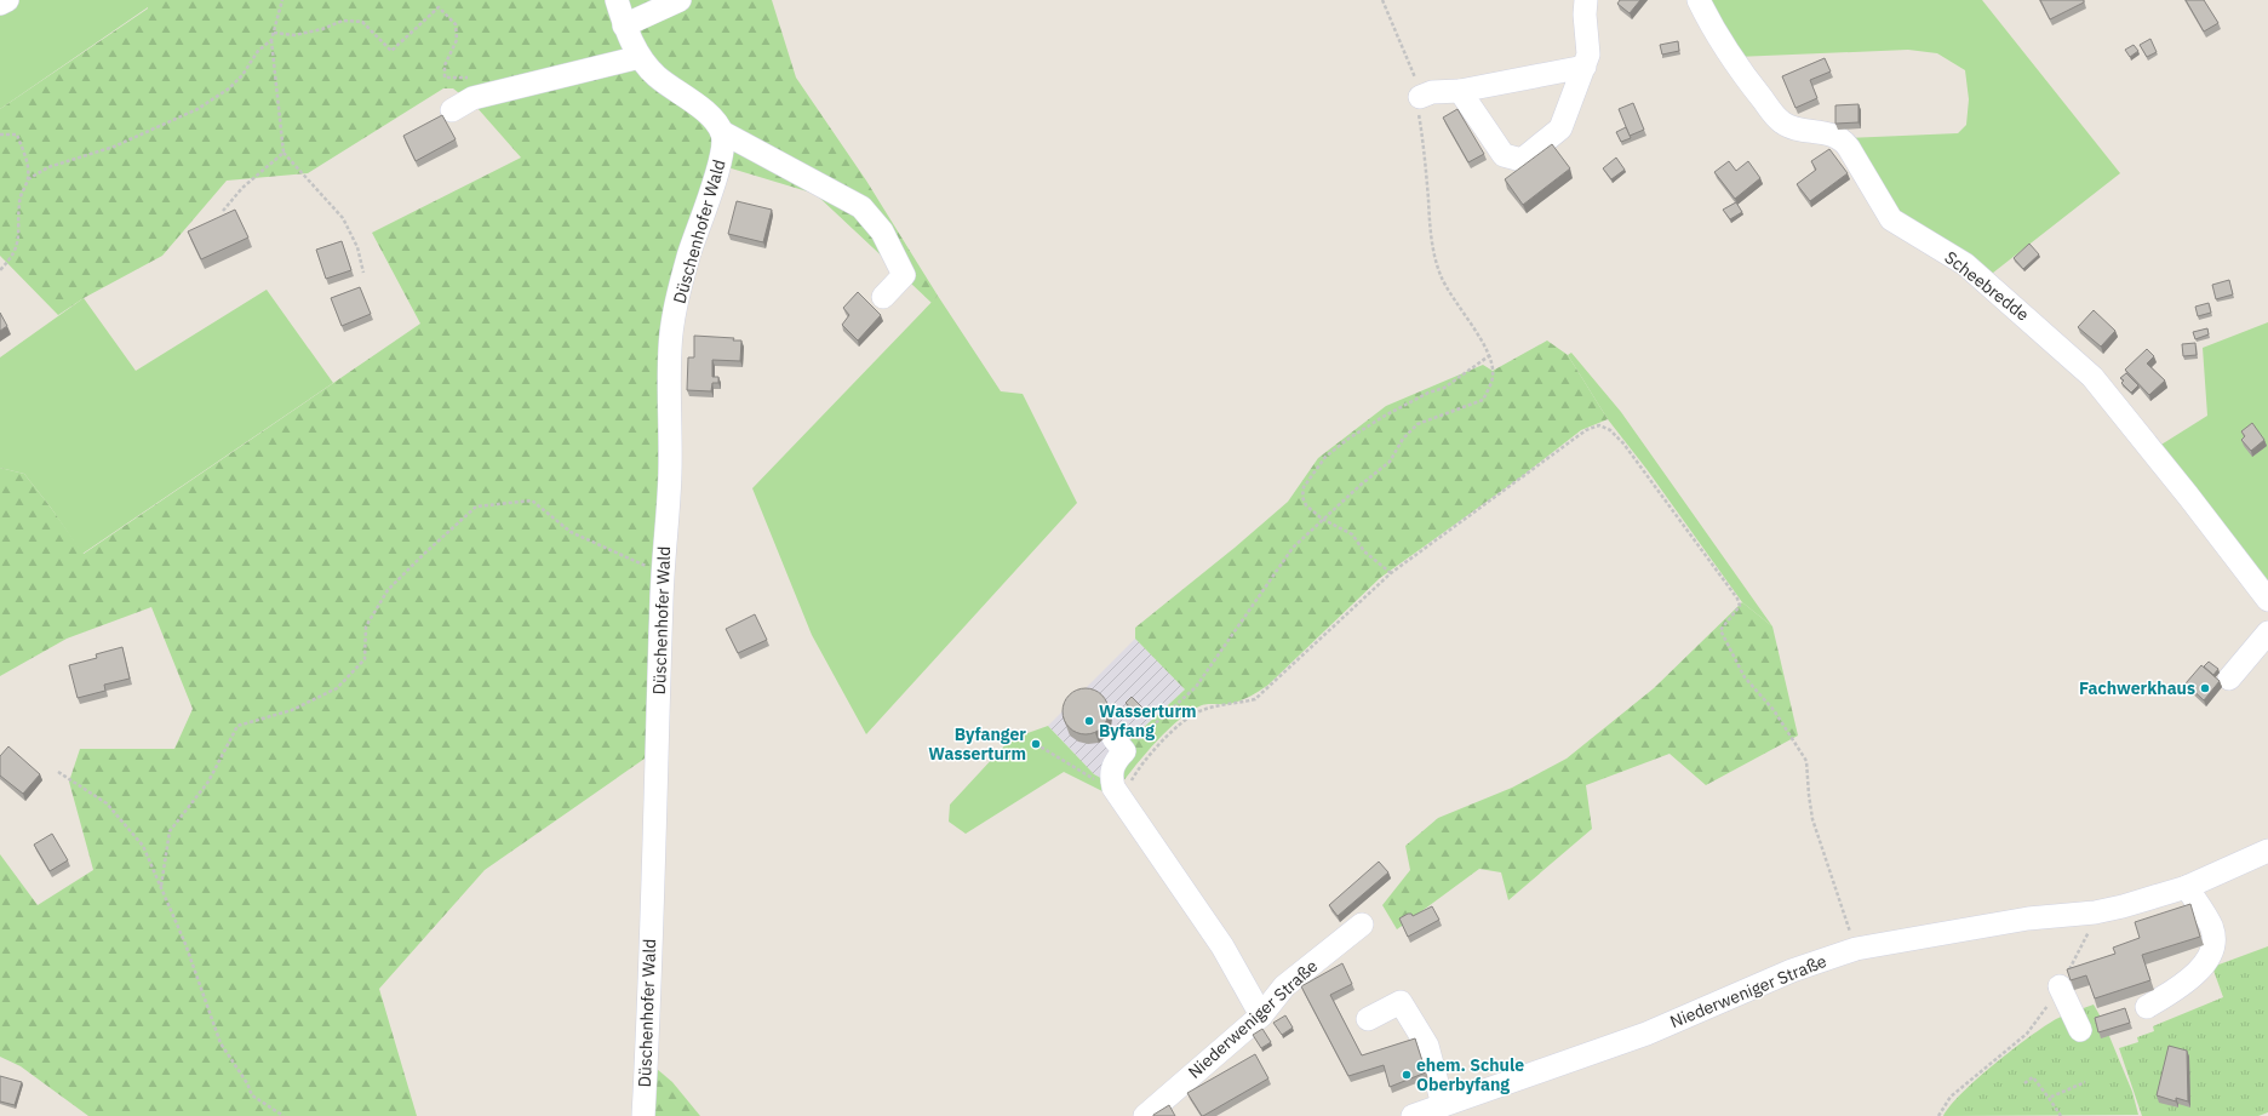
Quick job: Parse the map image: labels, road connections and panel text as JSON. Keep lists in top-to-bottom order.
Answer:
{
  "streets": {
    "street": ["Düschenhofer Wald", "Scheebredde", "Niederweniger Straße"]
  },
  "places": [
    "Fachwerkhaus",
    "Wasserturm Byfang",
    "Byfanger Wasserturm",
    "ehem. Schule Oberbyfang"
  ]
}
